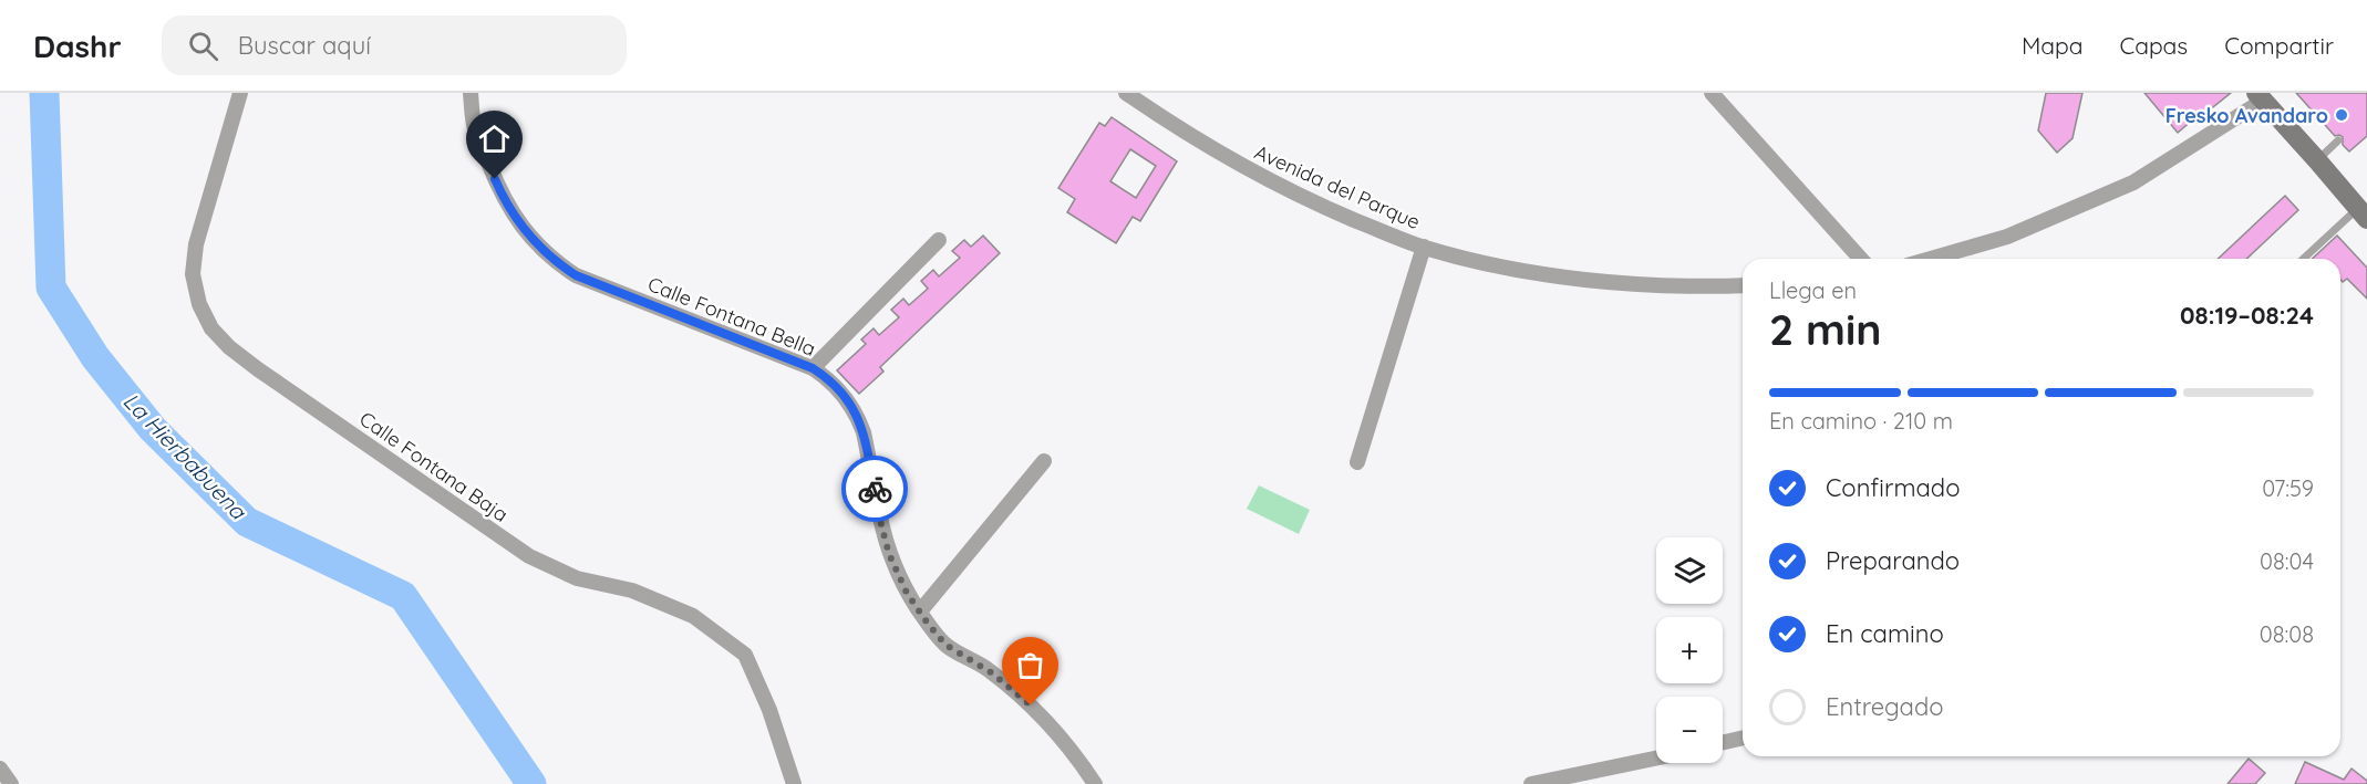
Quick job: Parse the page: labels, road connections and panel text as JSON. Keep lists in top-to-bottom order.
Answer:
{
  "streets": {
    "street": ["Avenida del Parque", "Calle Fontana Bella", "Calle Fontana Baja"]
  },
  "water": ["La Hierbabuena"],
  "places": ["Fresko Avandaro"],
  "page": {
    "header": "Dashr",
    "search": "Buscar aquí",
    "nav": ["Mapa", "Capas", "Compartir"],
    "heading": ["2 min", "Llega en", "08:19–08:24"],
    "bar": "En camino · 210 m",
    "list": [
      ["Confirmado", "07:59"],
      ["Preparando", "08:04"],
      ["En camino", "08:08"],
      "Entregado"
    ],
    "map_buttons": ["+", "−"]
  }
}
